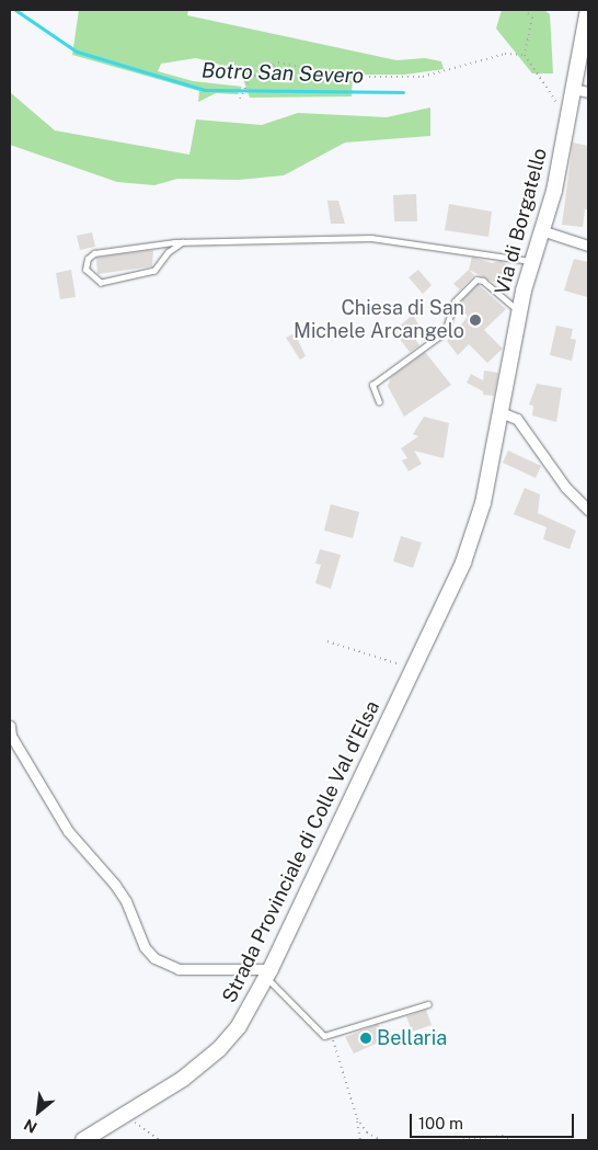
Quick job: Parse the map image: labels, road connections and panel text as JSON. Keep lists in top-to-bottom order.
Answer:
{
  "streets": {
    "main road": ["Via di Borgatello", "Strada Provinciale di Colle Val d'Elsa"]
  },
  "crossings": [
    ["Via di Borgatello", "Strada Provinciale di Colle Val d'Elsa"]
  ],
  "water": ["Botro San Severo"],
  "places": ["Chiesa di San Michele Arcangelo", "Bellaria"],
  "scale_bar": "100 m",
  "north": "bottom left"
}
